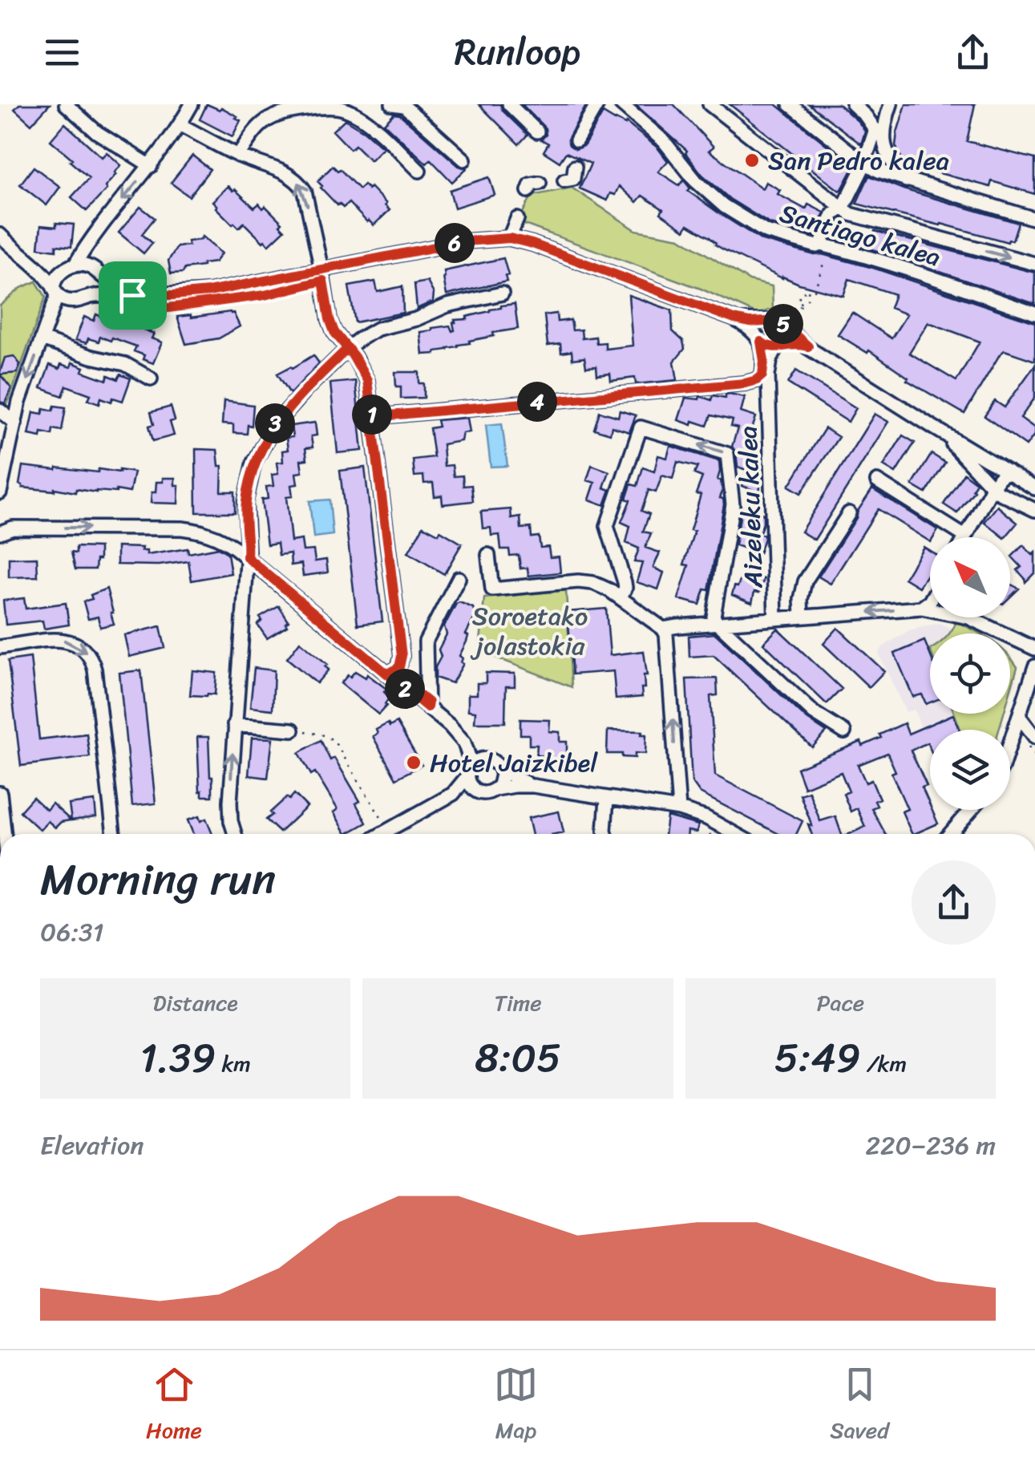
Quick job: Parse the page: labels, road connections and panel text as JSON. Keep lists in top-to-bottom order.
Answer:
{
  "streets": {
    "street": ["Santiago kalea", "Aizeleku kalea"]
  },
  "parks": ["Soroetako jolastokia"],
  "places": ["San Pedro kalea", "Hotel Jaizkibel"],
  "north": "top left",
  "page": {
    "header": "Runloop",
    "pins": [
      "6",
      "5",
      "4",
      "1",
      "3",
      "2"
    ],
    "heading": ["Morning run", "06:31"],
    "stats": [
      ["Distance", "1.39 km"],
      ["Time", "8:05"],
      ["Pace", "5:49 /km"]
    ],
    "chart": ["Elevation", "220–236 m"],
    "tabs": ["Home", "Map", "Saved"]
  }
}
